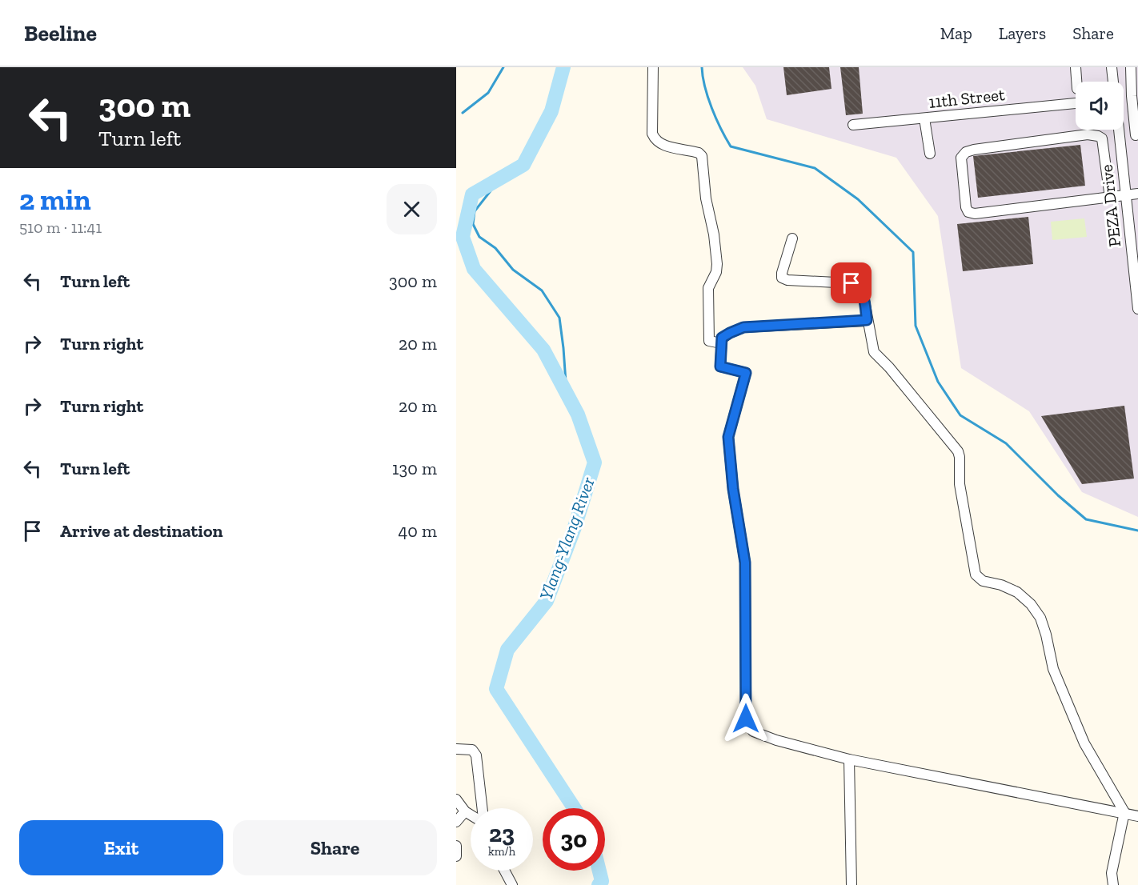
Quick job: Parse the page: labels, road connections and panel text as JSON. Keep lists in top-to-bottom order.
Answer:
{
  "streets": {
    "street": ["11th Street", "PEZA Drive"]
  },
  "water": ["Ylang-Ylang River"],
  "page": {
    "header": "Beeline",
    "nav": ["Map", "Layers", "Share"],
    "turn": ["300 m", "Turn left"],
    "heading": ["2 min", "510 m · 11:41"],
    "list": [
      {
        "name": "Turn left",
        "value": "300 m"
      },
      {
        "name": "Turn right",
        "value": "20 m"
      },
      {
        "name": "Turn right",
        "value": "20 m"
      },
      {
        "name": "Turn left",
        "value": "130 m"
      },
      {
        "name": "Arrive at destination",
        "value": "40 m"
      }
    ],
    "speed": "23 km/h",
    "limit": "30",
    "buttons": ["Exit", "Share"]
  }
}
